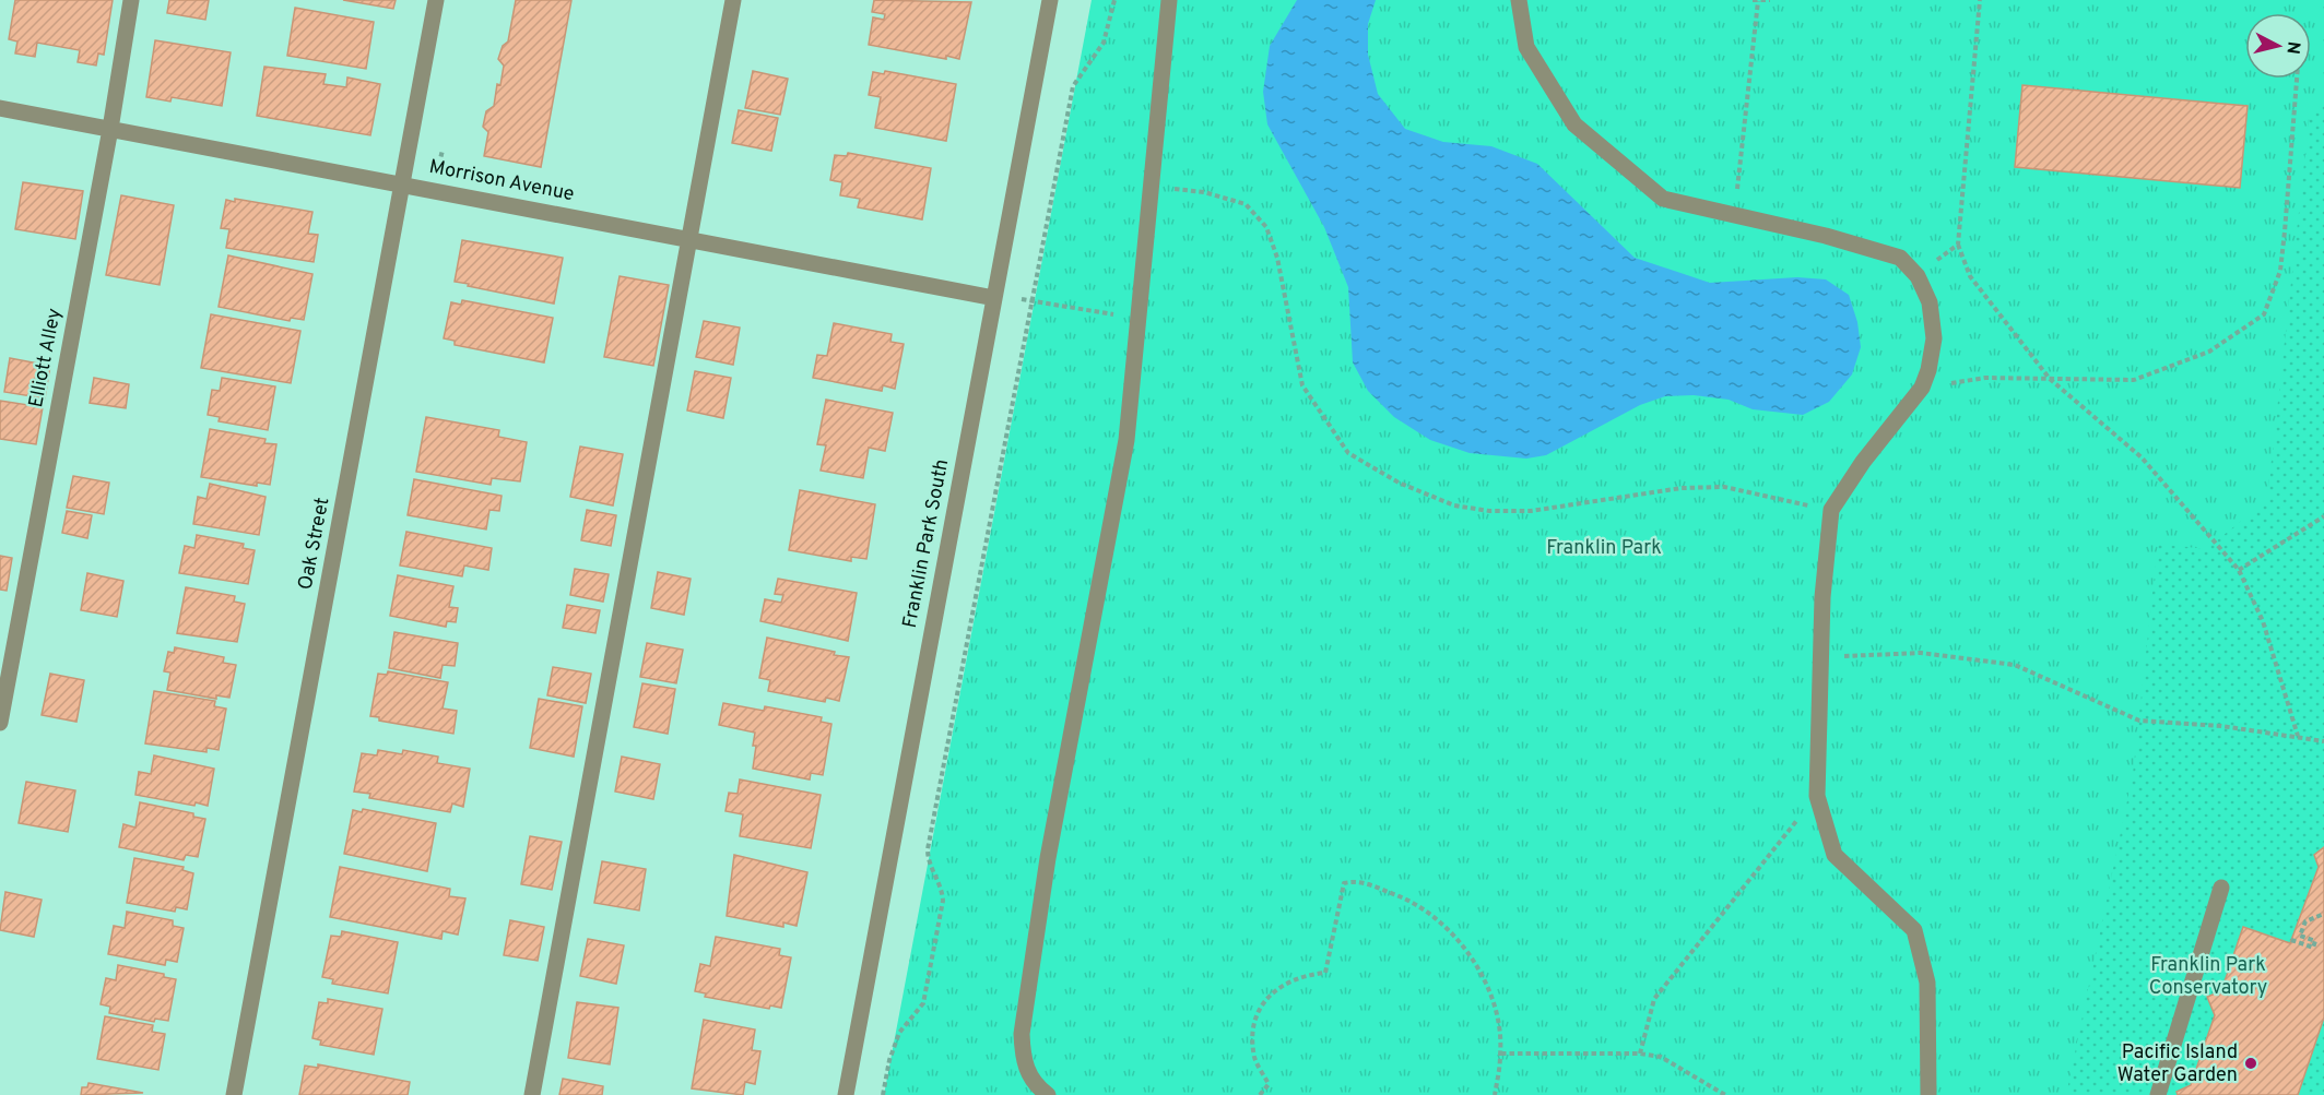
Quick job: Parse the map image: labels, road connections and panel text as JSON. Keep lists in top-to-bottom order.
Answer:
{
  "streets": {
    "street": [
      "Morrison Avenue",
      "Elliott Alley",
      "Oak Street",
      "Franklin Park South"
    ]
  },
  "crossings": [
    ["Morrison Avenue", "Elliott Alley"],
    ["Morrison Avenue", "Oak Street"],
    ["Morrison Avenue", "Franklin Park South"]
  ],
  "parks": ["Franklin Park", "Franklin Park Conservatory"],
  "places": ["Pacific Island Water Garden"],
  "north": "right"
}
